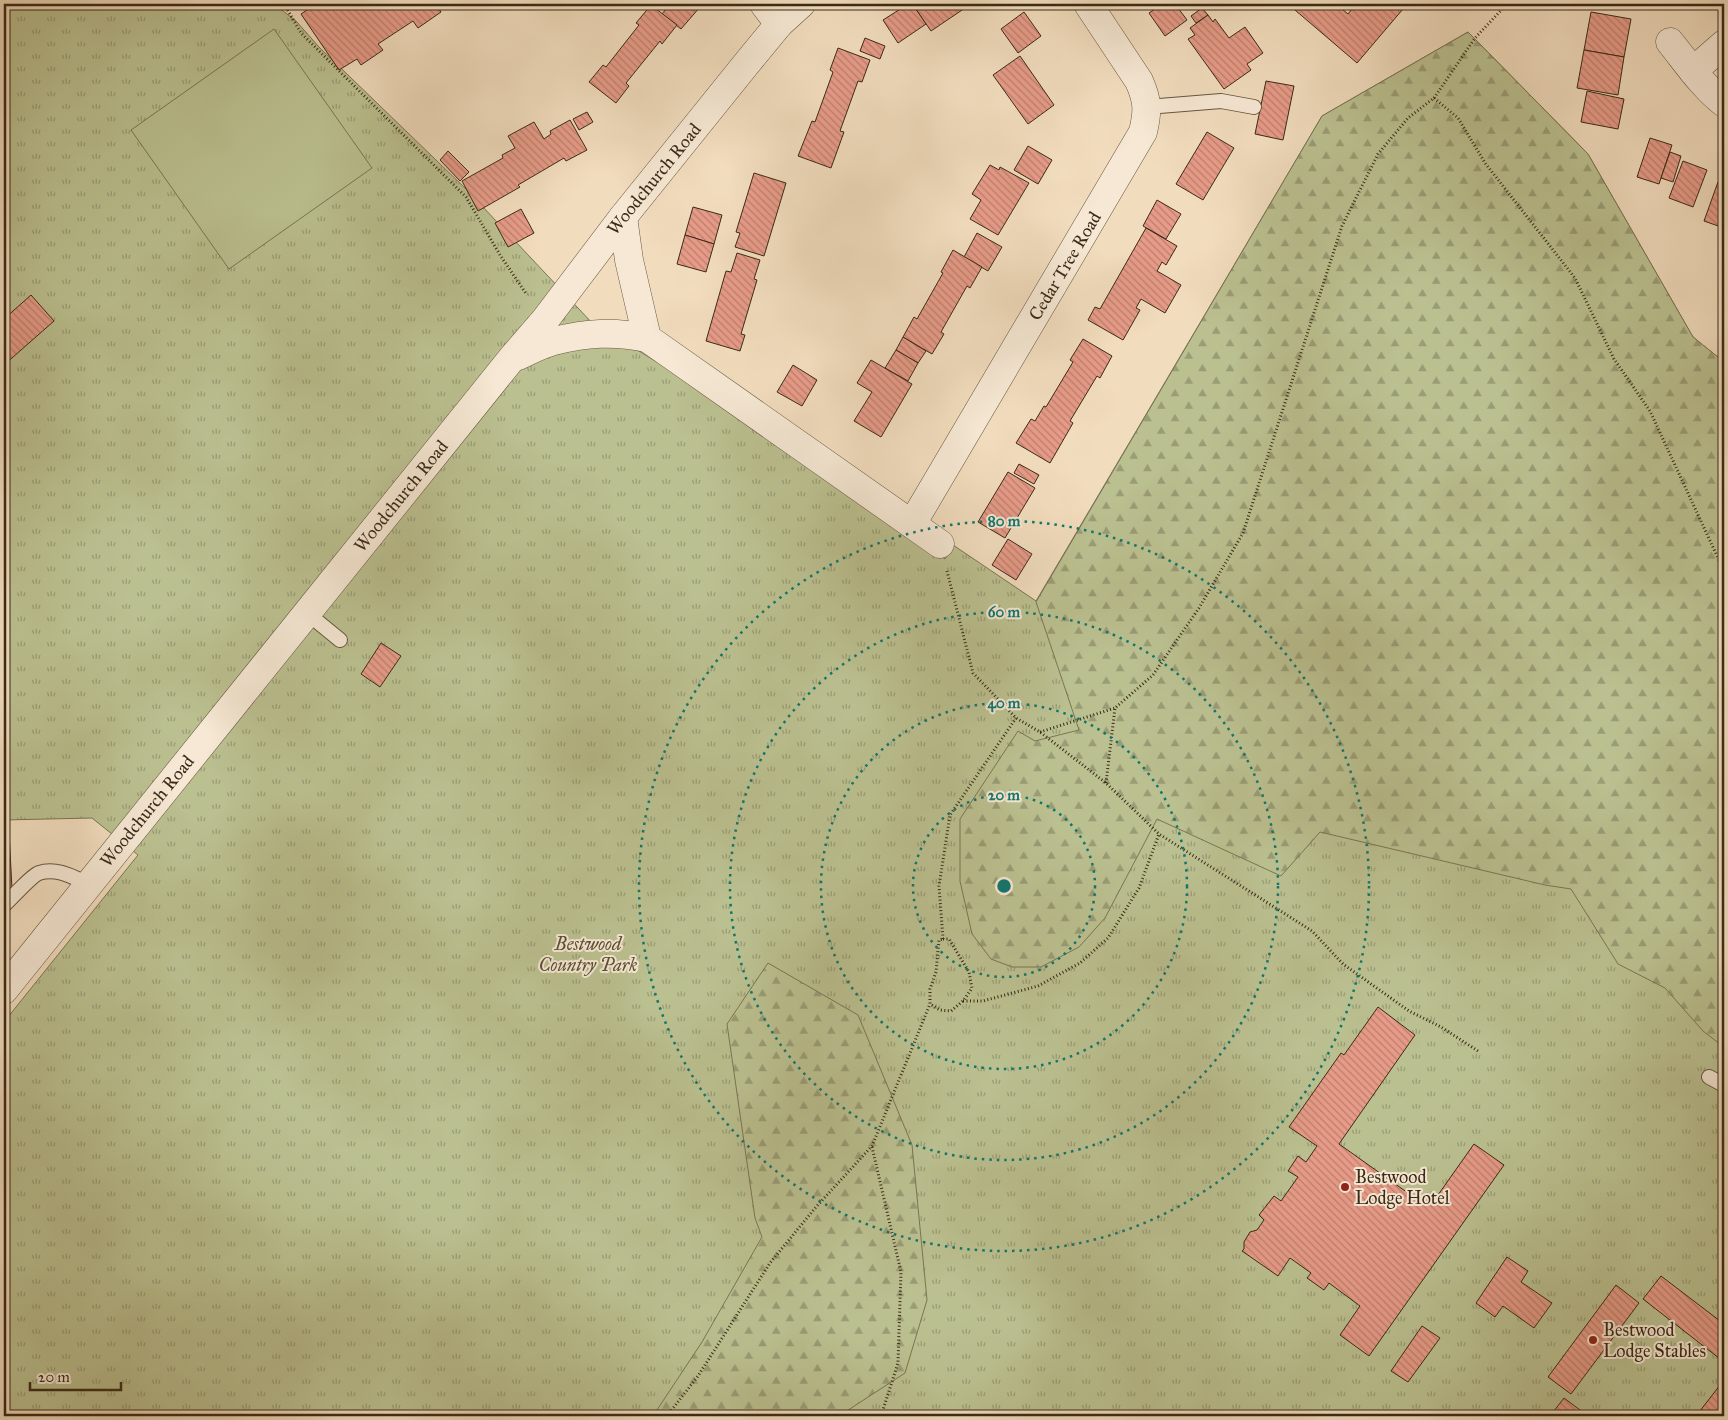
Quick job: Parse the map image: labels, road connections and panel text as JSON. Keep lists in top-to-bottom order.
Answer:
{
  "streets": {
    "street": ["Woodchurch Road", "Cedar Tree Road"]
  },
  "parks": ["Bestwood Country Park"],
  "places": ["Bestwood Lodge Hotel", "Bestwood Lodge Stables"],
  "scale_bar": "20 m",
  "rings": [
    "80 m",
    "60 m",
    "40 m",
    "20 m"
  ]
}
